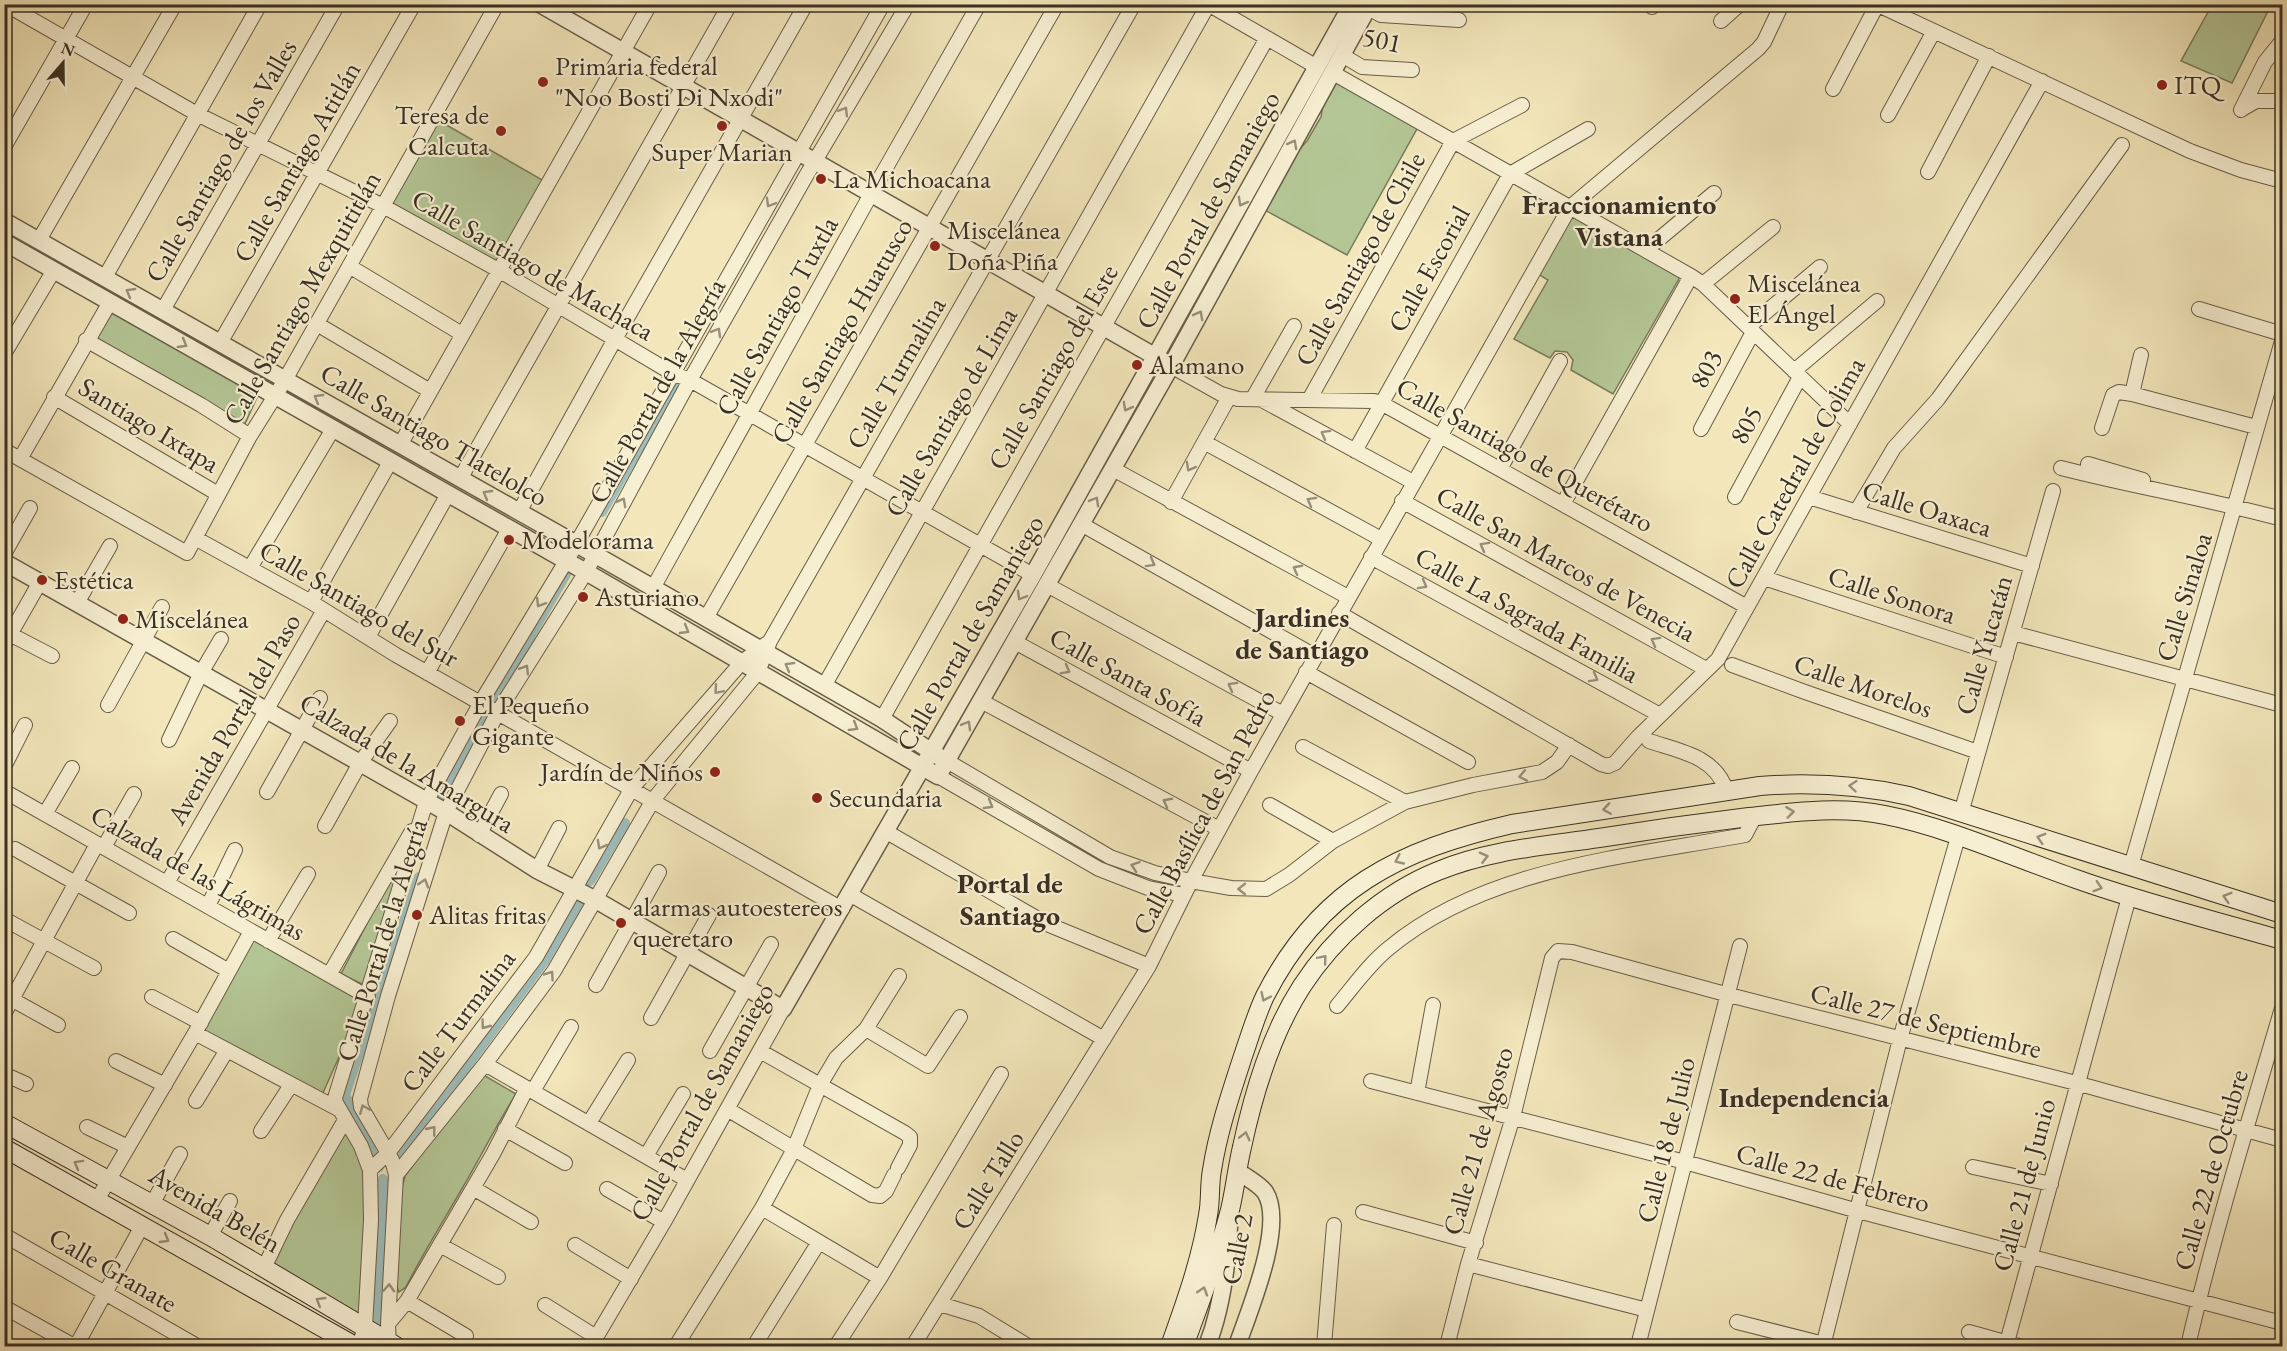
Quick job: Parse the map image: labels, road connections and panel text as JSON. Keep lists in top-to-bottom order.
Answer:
{
  "streets": {
    "main road": ["Avenida Belén"],
    "street": [
      "501",
      "Calle Santiago de los Valles",
      "Calle Santiago Atitlán",
      "Calle Portal de Samaniego",
      "Calle Santiago de Chile",
      "Calle Santiago de Machaca",
      "Calle Escorial",
      "Calle Santiago Mexquititlán",
      "Calle Santiago Tuxtla",
      "Calle Santiago Huatusco",
      "Calle Santiago del Este",
      "803",
      "Calle Turmalina",
      "Calle Portal de la Alegría",
      "Calle Santiago de Lima",
      "Santiago Ixtapa",
      "805",
      "Calle Santiago Tlatelolco",
      "Calle Santiago de Querétaro",
      "Calle Catedral de Colima",
      "Calle Oaxaca",
      "Calle San Marcos de Venecia",
      "Calle Sonora",
      "Calle Sinaloa",
      "Calle Santiago del Sur",
      "Calle La Sagrada Familia",
      "Calle Yucatán",
      "Calle Santa Sofía",
      "Calle Morelos",
      "Avenida Portal del Paso",
      "Calzada de la Amargura",
      "Calle Basílica de San Pedro",
      "Calzada de las Lágrimas",
      "Calle 27 de Septiembre",
      "Calle 18 de Julio",
      "Calle 21 de Agosto",
      "Calle 22 de Octubre",
      "Calle 22 de Febrero",
      "Calle Tallo",
      "Calle 21 de Junio",
      "Calle 2",
      "Calle Granate"
    ]
  },
  "crossings": [
    ["501", "Calle Portal de Samaniego"],
    ["Calle Santiago de los Valles", "Calle Santiago de Machaca"],
    ["Calle Santiago de los Valles", "Calle Santiago Tlatelolco"],
    ["Calle Santiago Atitlán", "Calle Santiago de Machaca"],
    ["Calle Santiago Atitlán", "Calle Santiago Tlatelolco"],
    ["Calle Portal de Samaniego", "Calle Santiago de Machaca"],
    ["Calle Portal de Samaniego", "Calle Santiago Tlatelolco"],
    ["Calle Portal de Samaniego", "Calle Santiago de Querétaro"],
    ["Calle Portal de Samaniego", "Calle Santiago del Sur"],
    ["Calle Portal de Samaniego", "Calle Santa Sofía"],
    ["Calle Portal de Samaniego", "Calzada de la Amargura"],
    ["Calle Santiago de Chile", "Calle Santiago de Querétaro"],
    ["Calle Santiago de Machaca", "Calle Santiago Mexquititlán"],
    ["Calle Santiago de Machaca", "Calle Santiago Tuxtla"],
    ["Calle Santiago de Machaca", "Calle Santiago Huatusco"],
    ["Calle Santiago de Machaca", "Calle Santiago del Este"],
    ["Calle Santiago de Machaca", "Calle Turmalina"],
    ["Calle Santiago de Machaca", "Calle Portal de la Alegría"],
    ["Calle Santiago de Machaca", "Calle Santiago de Lima"],
    ["Calle Escorial", "Calle Santiago de Querétaro"],
    ["Calle Escorial", "Calle San Marcos de Venecia"],
    ["Calle Santiago Mexquititlán", "Santiago Ixtapa"],
    ["Calle Santiago Mexquititlán", "Calle Santiago Tlatelolco"],
    ["Calle Santiago Mexquititlán", "Calle Santiago del Sur"],
    ["Calle Santiago Tuxtla", "Calle Santiago Tlatelolco"],
    ["Calle Santiago Tuxtla", "Calle Santiago de Querétaro"],
    ["Calle Santiago Huatusco", "Calle Santiago Tlatelolco"],
    ["Calle Santiago Huatusco", "Calle Santiago de Querétaro"],
    ["Calle Santiago del Este", "Calle Santiago Tlatelolco"],
    ["Calle Santiago del Este", "Calle Santiago de Querétaro"],
    ["Calle Turmalina", "Calle Portal de la Alegría"],
    ["Calle Turmalina", "Calle Santiago Tlatelolco"],
    ["Calle Turmalina", "Calle Santiago de Querétaro"],
    ["Calle Turmalina", "Calle Santiago del Sur"],
    ["Calle Turmalina", "Calzada de la Amargura"],
    ["Calle Portal de la Alegría", "Calle Santiago Tlatelolco"],
    ["Calle Portal de la Alegría", "Calle Santiago de Querétaro"],
    ["Calle Portal de la Alegría", "Calle Santiago del Sur"],
    ["Calle Portal de la Alegría", "Calzada de la Amargura"],
    ["Calle Portal de la Alegría", "Calzada de las Lágrimas"],
    ["Calle Santiago de Lima", "Calle Santiago Tlatelolco"],
    ["Calle Santiago de Lima", "Calle Santiago de Querétaro"],
    ["Calle Santiago Tlatelolco", "Calle Catedral de Colima"],
    ["Calle Santiago Tlatelolco", "Calle Basílica de San Pedro"],
    ["Calle Santiago de Querétaro", "Calle Catedral de Colima"],
    ["Calle Santiago de Querétaro", "Calle San Marcos de Venecia"],
    ["Calle Santiago de Querétaro", "Calle Basílica de San Pedro"],
    ["Calle Catedral de Colima", "Calle Oaxaca"],
    ["Calle Catedral de Colima", "Calle San Marcos de Venecia"],
    ["Calle Catedral de Colima", "Calle Sonora"],
    ["Calle Catedral de Colima", "Calle La Sagrada Familia"],
    ["Calle Oaxaca", "Calle Yucatán"],
    ["Calle San Marcos de Venecia", "Calle Basílica de San Pedro"],
    ["Calle Sonora", "Calle Yucatán"],
    ["Calle Santiago del Sur", "Avenida Portal del Paso"],
    ["Calle Santiago del Sur", "Calle Basílica de San Pedro"],
    ["Calle Santiago del Sur", "Calle Tallo"],
    ["Calle La Sagrada Familia", "Calle Basílica de San Pedro"],
    ["Calle Yucatán", "Calle Morelos"],
    ["Calle Santa Sofía", "Calle Basílica de San Pedro"],
    ["Avenida Portal del Paso", "Calzada de la Amargura"],
    ["Avenida Portal del Paso", "Calzada de las Lágrimas"],
    ["Calzada de la Amargura", "Calzada de las Lágrimas"],
    ["Calle Basílica de San Pedro", "Calle Tallo"],
    ["Calle 27 de Septiembre", "Calle 18 de Julio"],
    ["Calle 27 de Septiembre", "Calle 21 de Agosto"],
    ["Calle 27 de Septiembre", "Calle 22 de Octubre"],
    ["Calle 27 de Septiembre", "Calle 21 de Junio"],
    ["Calle 18 de Julio", "Calle 22 de Febrero"],
    ["Calle 21 de Agosto", "Calle 22 de Febrero"],
    ["Calle 22 de Octubre", "Calle 22 de Febrero"],
    ["Calle 22 de Febrero", "Calle 21 de Junio"]
  ],
  "one_way": ["Calle San Marcos de Venecia"],
  "districts": [
    "Fraccionamiento Vistana",
    "Jardines de Santiago",
    "Portal de Santiago",
    "Independencia"
  ],
  "places": [
    "Primaria federal \"Noo Bosti Di Nxodi\"",
    "ITQ",
    "Super Marian",
    "Teresa de Calcuta",
    "La Michoacana",
    "Miscelánea Doña Piña",
    "Miscelánea El Ángel",
    "Alamano",
    "Modelorama",
    "Estética",
    "Asturiano",
    "Miscelánea",
    "El Pequeño Gigante",
    "Jardín de Niños",
    "Secundaria",
    "Alitas fritas",
    "alarmas autoestereos queretaro"
  ],
  "north": "top"
}
